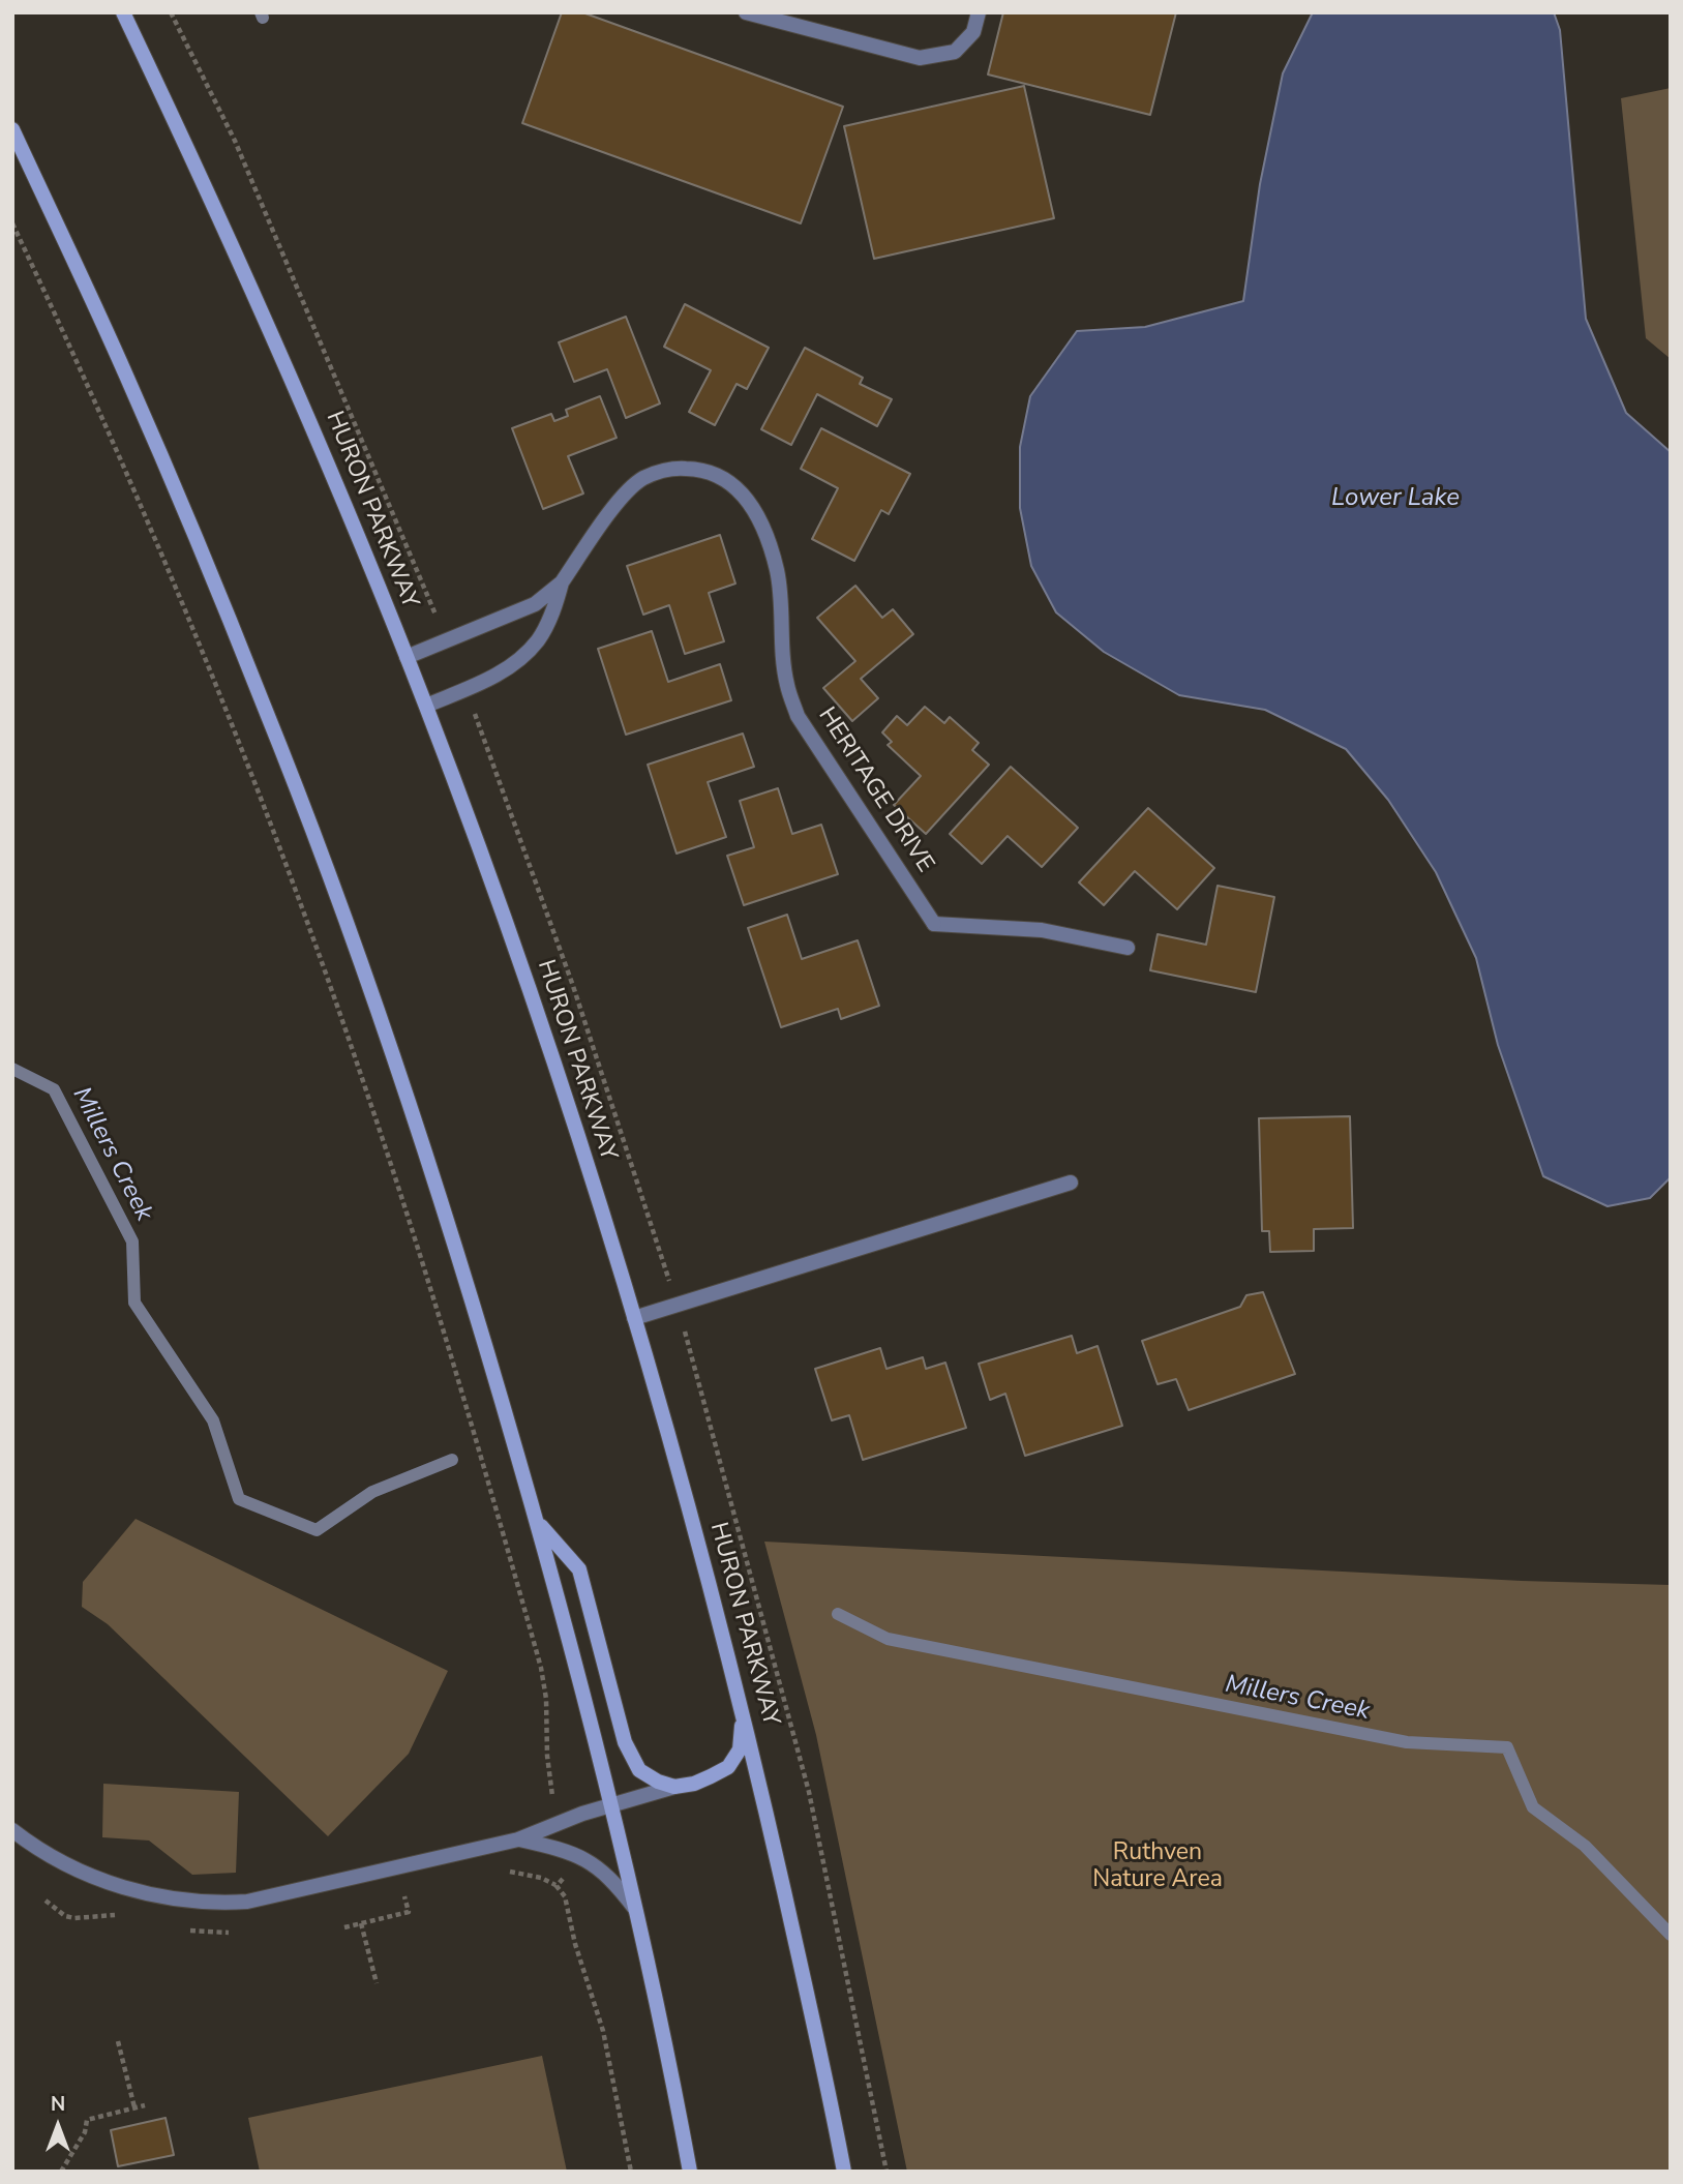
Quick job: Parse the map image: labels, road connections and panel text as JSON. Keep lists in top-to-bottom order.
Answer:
{
  "streets": {
    "main road": ["HURON PARKWAY"],
    "street": ["HERITAGE DRIVE"]
  },
  "crossings": [
    ["HURON PARKWAY", "HERITAGE DRIVE"]
  ],
  "water": ["Lower Lake", "Millers Creek"],
  "parks": ["Ruthven Nature Area"],
  "north": "top"
}
